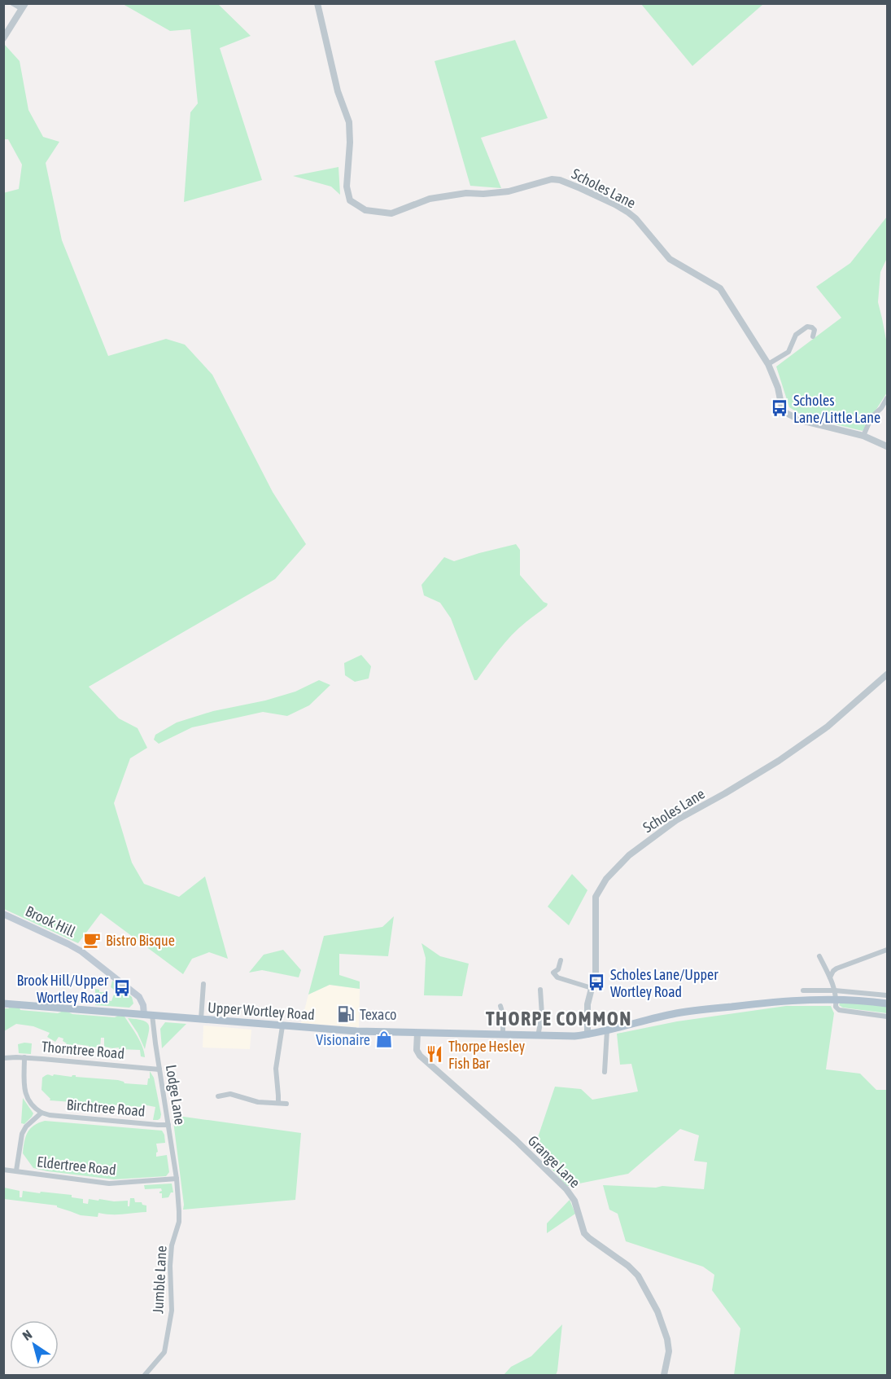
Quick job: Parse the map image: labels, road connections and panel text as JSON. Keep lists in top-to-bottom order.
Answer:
{
  "streets": {
    "main road": ["Brook Hill", "Upper Wortley Road"],
    "street": [
      "Scholes Lane",
      "Thorntree Road",
      "Lodge Lane",
      "Birchtree Road",
      "Grange Lane",
      "Eldertree Road",
      "Jumble Lane"
    ]
  },
  "crossings": [
    ["Scholes Lane", "Upper Wortley Road"],
    ["Brook Hill", "Upper Wortley Road"],
    ["Brook Hill", "Lodge Lane"],
    ["Upper Wortley Road", "Lodge Lane"],
    ["Upper Wortley Road", "Grange Lane"],
    ["Thorntree Road", "Lodge Lane"],
    ["Lodge Lane", "Birchtree Road"],
    ["Lodge Lane", "Eldertree Road"],
    ["Lodge Lane", "Jumble Lane"],
    ["Eldertree Road", "Jumble Lane"]
  ],
  "districts": ["THORPE COMMON"],
  "places": {
    "bus stop": ["Scholes Lane/Little Lane", "Scholes Lane/Upper Wortley Road", "Brook Hill/Upper Wortley Road"],
    "cafe": ["Bistro Bisque"],
    "fuel station": ["Texaco"],
    "shop": ["Visionaire"],
    "restaurant": ["Thorpe Hesley Fish Bar"]
  },
  "north": "top left"
}
